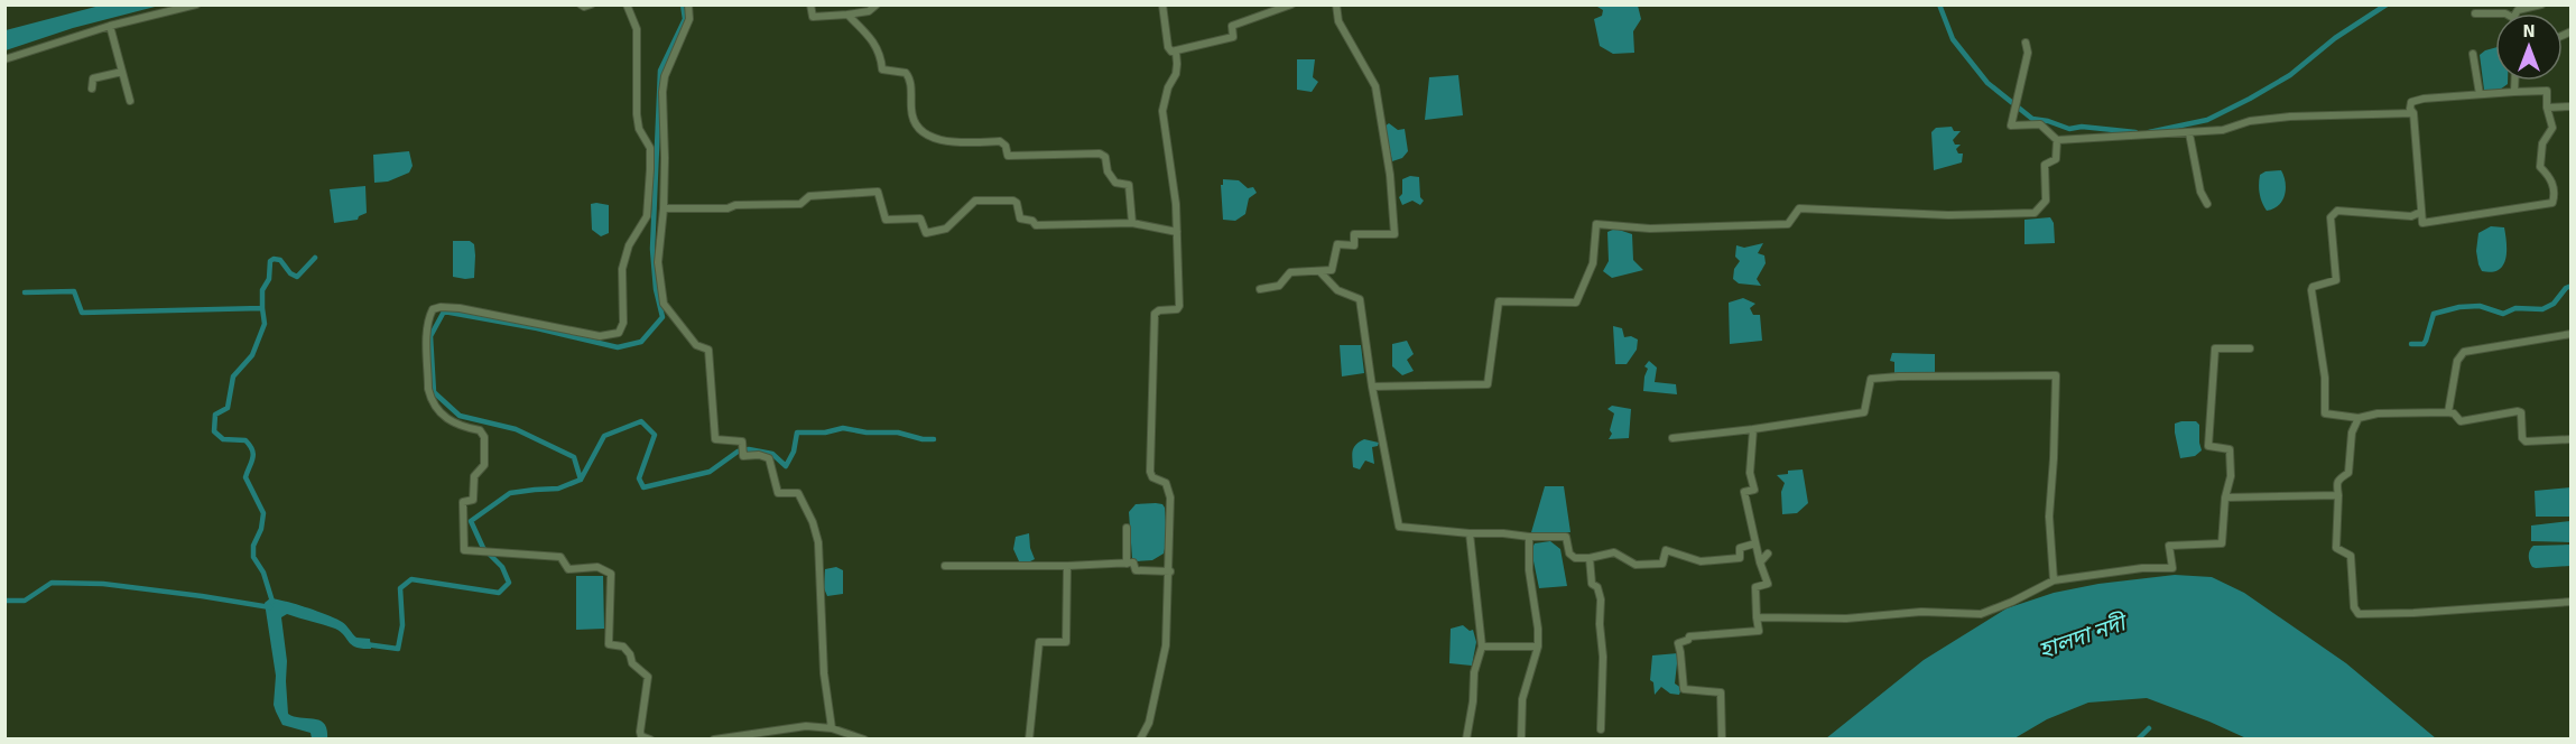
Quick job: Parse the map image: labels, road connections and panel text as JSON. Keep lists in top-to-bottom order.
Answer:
{
  "water": ["হালদা নদী"],
  "north": "top"
}
